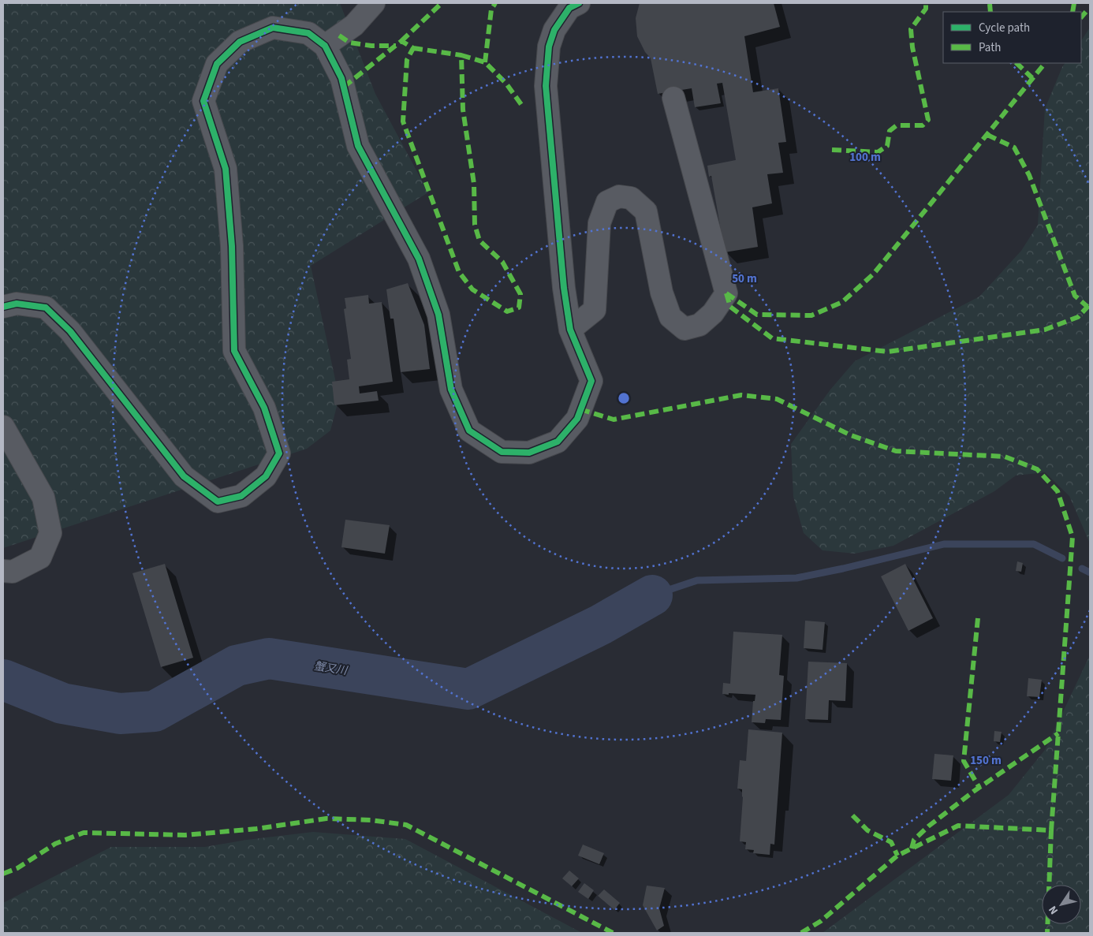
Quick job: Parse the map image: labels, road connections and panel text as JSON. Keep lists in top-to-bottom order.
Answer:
{
  "water": ["蟹又川"],
  "legend": ["Cycle path", "Path"],
  "north": "bottom left",
  "rings": ["100 m", "50 m", "150 m"]
}
